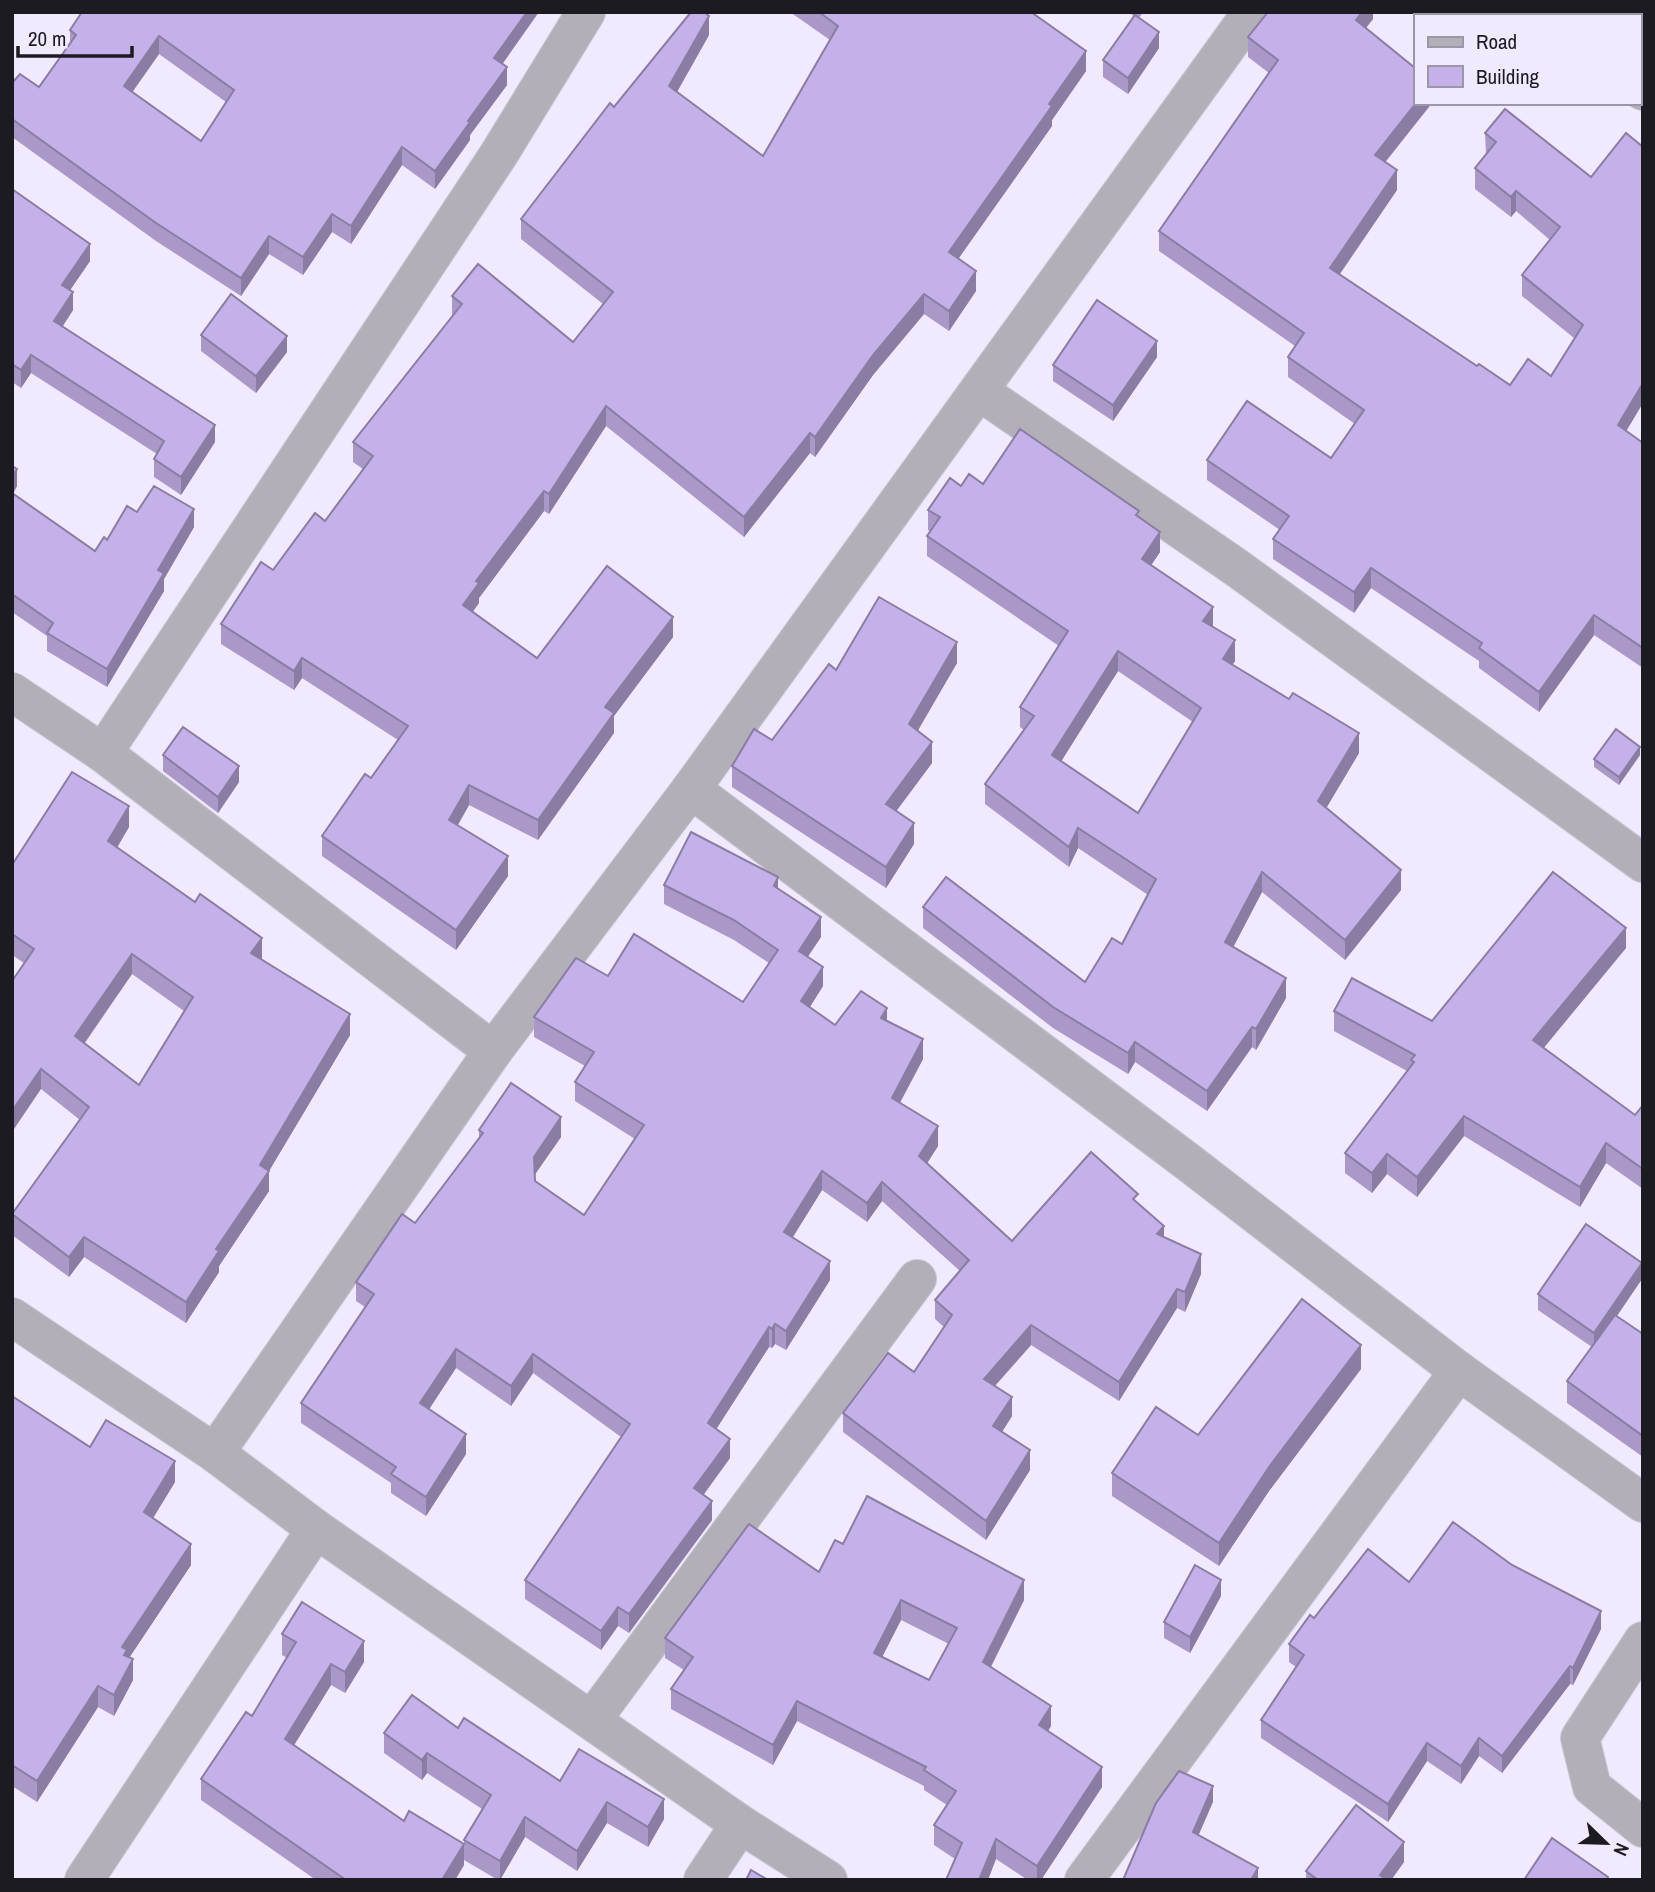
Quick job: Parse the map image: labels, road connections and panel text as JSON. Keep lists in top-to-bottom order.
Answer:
{
  "legend": ["Road", "Building"],
  "scale_bar": "20 m",
  "north": "bottom right"
}
